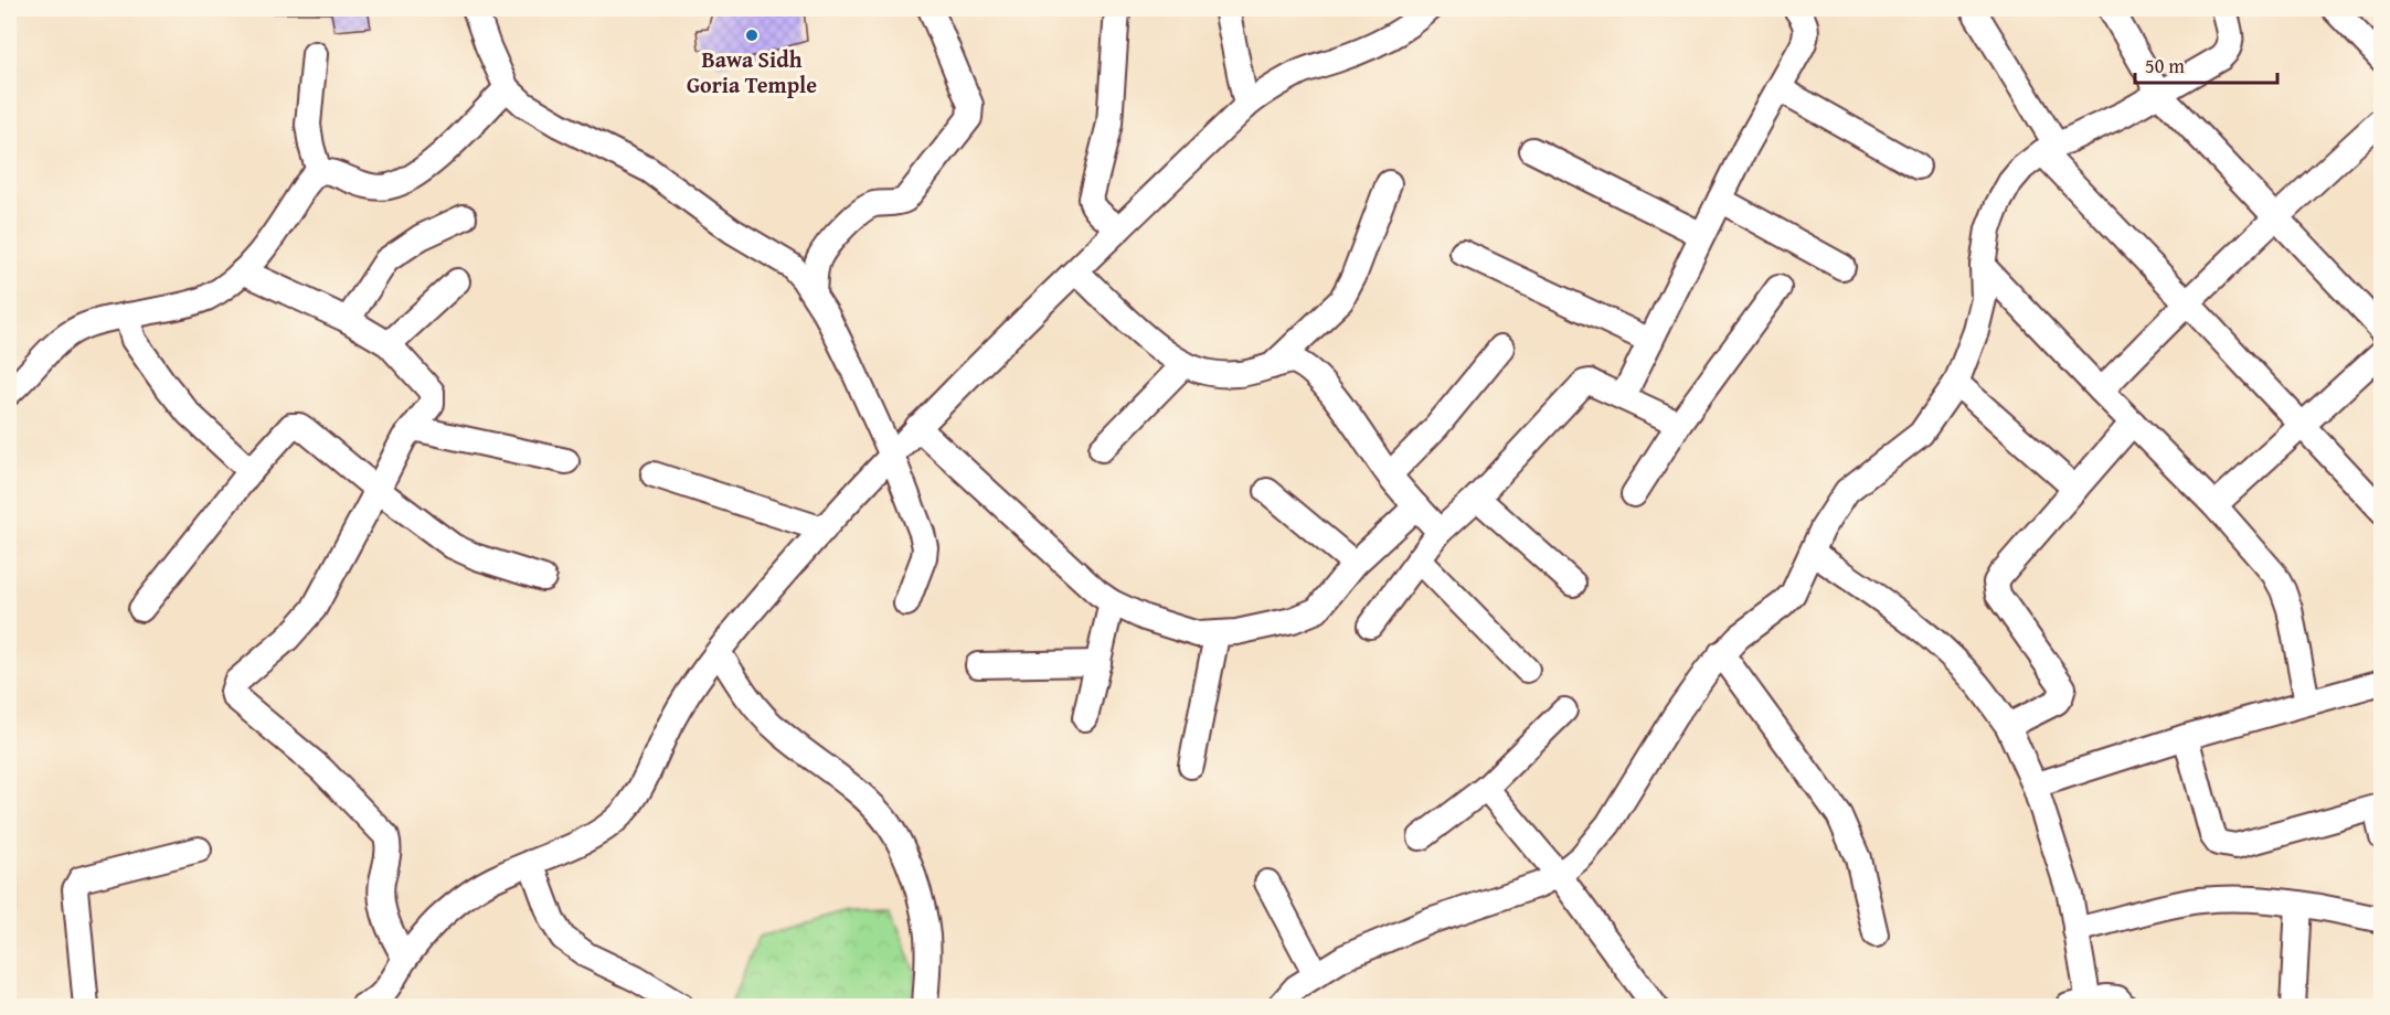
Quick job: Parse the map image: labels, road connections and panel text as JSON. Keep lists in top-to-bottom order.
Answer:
{
  "places": ["Bawa Sidh Goria Temple"],
  "scale_bar": "50 m"
}
